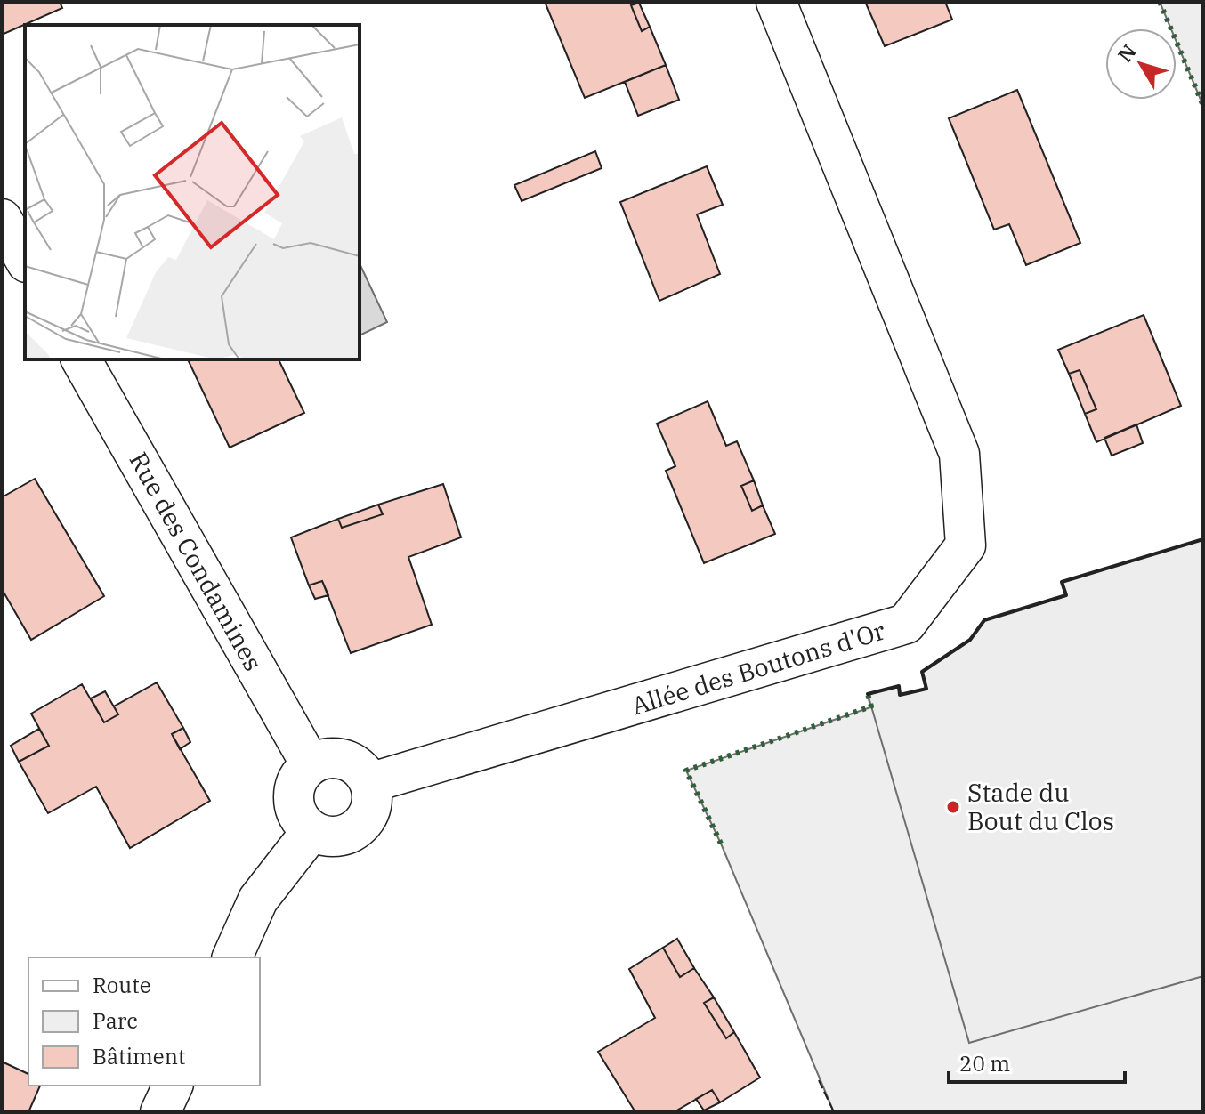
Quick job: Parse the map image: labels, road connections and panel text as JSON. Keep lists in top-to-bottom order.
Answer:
{
  "streets": {
    "street": ["Rue des Condamines", "Allée des Boutons d'Or"]
  },
  "crossings": [
    ["Rue des Condamines", "Allée des Boutons d'Or"]
  ],
  "places": ["Stade du Bout du Clos"],
  "legend": ["Route", "Parc", "Bâtiment"],
  "scale_bar": "20 m",
  "north": "top left"
}
